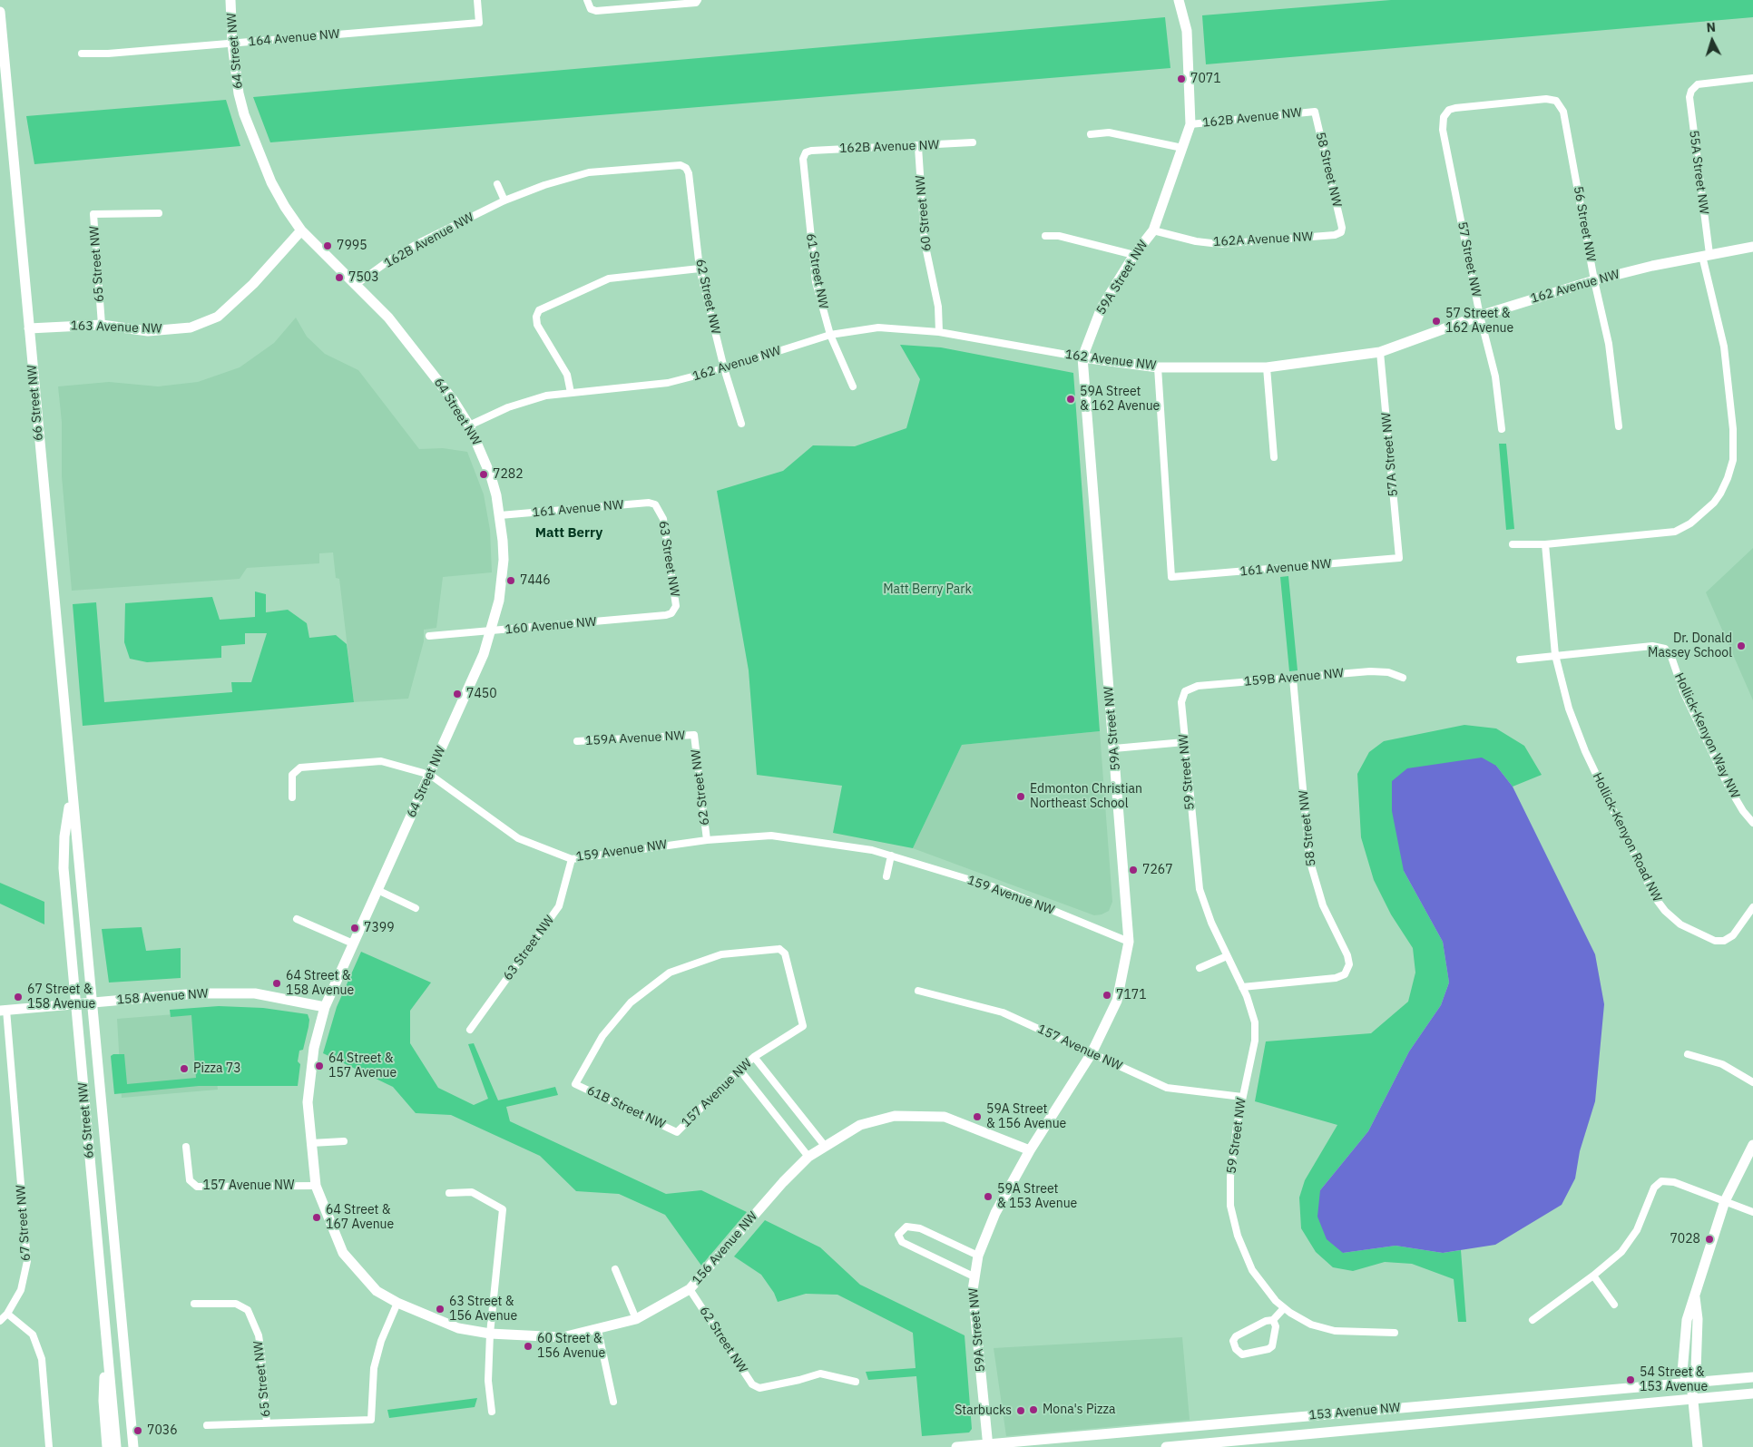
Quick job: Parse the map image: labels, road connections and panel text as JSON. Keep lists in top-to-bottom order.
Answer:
{
  "streets": {
    "street": [
      "164 Avenue NW",
      "64 Street NW",
      "162B Avenue NW",
      "58 Street NW",
      "55A Street NW",
      "60 Street NW",
      "56 Street NW",
      "162A Avenue NW",
      "57 Street NW",
      "65 Street NW",
      "61 Street NW",
      "59A Street NW",
      "162 Avenue NW",
      "62 Street NW",
      "163 Avenue NW",
      "66 Street NW",
      "57A Street NW",
      "161 Avenue NW",
      "63 Street NW",
      "160 Avenue NW",
      "159B Avenue NW",
      "Hollick-Kenyon Way NW",
      "159A Avenue NW",
      "59 Street NW",
      "Hollick-Kenyon Road NW",
      "159 Avenue NW",
      "158 Avenue NW",
      "157 Avenue NW",
      "61B Street NW",
      "67 Street NW",
      "156 Avenue NW",
      "153 Avenue NW"
    ]
  },
  "crossings": [
    ["164 Avenue NW", "64 Street NW"],
    ["64 Street NW", "162B Avenue NW"],
    ["64 Street NW", "162 Avenue NW"],
    ["64 Street NW", "163 Avenue NW"],
    ["64 Street NW", "161 Avenue NW"],
    ["64 Street NW", "160 Avenue NW"],
    ["64 Street NW", "159 Avenue NW"],
    ["64 Street NW", "158 Avenue NW"],
    ["64 Street NW", "157 Avenue NW"],
    ["64 Street NW", "156 Avenue NW"],
    ["162B Avenue NW", "58 Street NW"],
    ["162B Avenue NW", "60 Street NW"],
    ["162B Avenue NW", "61 Street NW"],
    ["162B Avenue NW", "59A Street NW"],
    ["162B Avenue NW", "62 Street NW"],
    ["58 Street NW", "162A Avenue NW"],
    ["58 Street NW", "159B Avenue NW"],
    ["58 Street NW", "59 Street NW"],
    ["55A Street NW", "162 Avenue NW"],
    ["60 Street NW", "162 Avenue NW"],
    ["56 Street NW", "57 Street NW"],
    ["56 Street NW", "162 Avenue NW"],
    ["162A Avenue NW", "59A Street NW"],
    ["57 Street NW", "162 Avenue NW"],
    ["65 Street NW", "163 Avenue NW"],
    ["61 Street NW", "162 Avenue NW"],
    ["59A Street NW", "162 Avenue NW"],
    ["59A Street NW", "159 Avenue NW"],
    ["59A Street NW", "157 Avenue NW"],
    ["59A Street NW", "156 Avenue NW"],
    ["59A Street NW", "153 Avenue NW"],
    ["162 Avenue NW", "62 Street NW"],
    ["162 Avenue NW", "57A Street NW"],
    ["162 Avenue NW", "161 Avenue NW"],
    ["62 Street NW", "159A Avenue NW"],
    ["62 Street NW", "159 Avenue NW"],
    ["62 Street NW", "156 Avenue NW"],
    ["163 Avenue NW", "66 Street NW"],
    ["66 Street NW", "158 Avenue NW"],
    ["57A Street NW", "161 Avenue NW"],
    ["161 Avenue NW", "63 Street NW"],
    ["63 Street NW", "160 Avenue NW"],
    ["63 Street NW", "159 Avenue NW"],
    ["159B Avenue NW", "59 Street NW"],
    ["Hollick-Kenyon Way NW", "Hollick-Kenyon Road NW"],
    ["59 Street NW", "157 Avenue NW"],
    ["158 Avenue NW", "67 Street NW"],
    ["157 Avenue NW", "61B Street NW"]
  ],
  "districts": ["Matt Berry"],
  "parks": ["Matt Berry Park"],
  "places": [
    "7071",
    "7995",
    "7503",
    "57 Street & 162 Avenue",
    "59A Street & 162 Avenue",
    "7282",
    "7446",
    "Dr. Donald Massey School",
    "7450",
    "Edmonton Christian Northeast School",
    "7267",
    "7399",
    "64 Street & 158 Avenue",
    "7171",
    "67 Street & 158 Avenue",
    "64 Street & 157 Avenue",
    "Pizza 73",
    "59A Street & 156 Avenue",
    "59A Street & 153 Avenue",
    "64 Street & 167 Avenue",
    "7028",
    "63 Street & 156 Avenue",
    "60 Street & 156 Avenue",
    "54 Street & 153 Avenue",
    "Mona's Pizza",
    "Starbucks",
    "7036"
  ],
  "north": "top"
}
